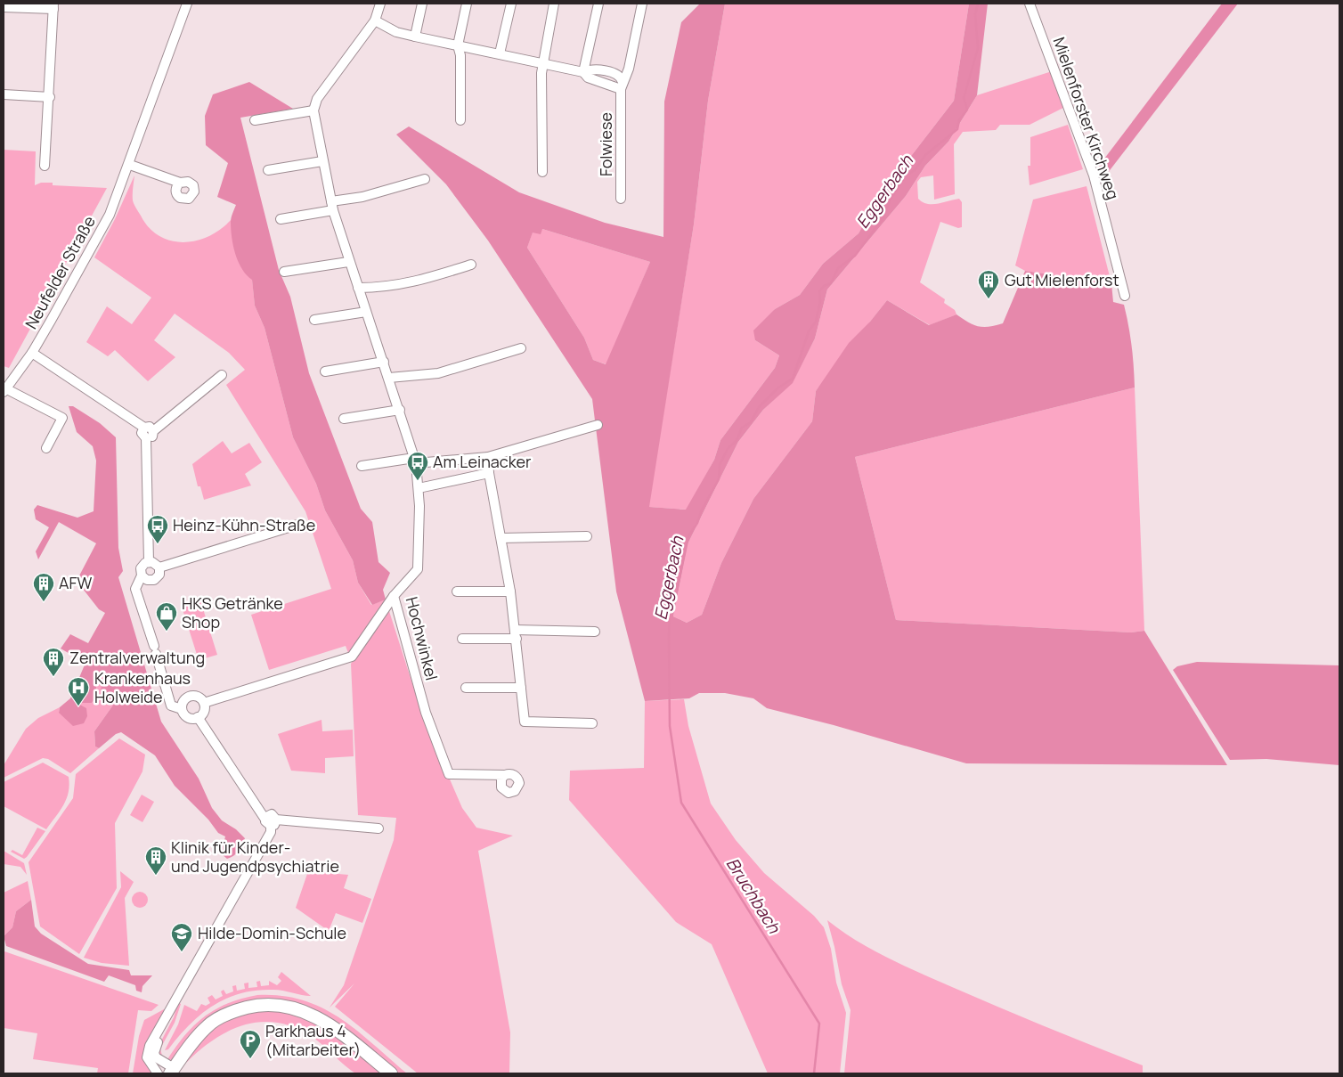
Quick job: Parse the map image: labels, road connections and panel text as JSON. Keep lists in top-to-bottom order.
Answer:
{
  "streets": {
    "street": [
      "Mielenforster Kirchweg",
      "Folwiese",
      "Neufelder Straße",
      "Hochwinkel"
    ]
  },
  "water": ["Eggerbach", "Bruchbach"],
  "places": {
    "building": [
      "Gut Mielenforst",
      "AFW",
      "Zentralverwaltung",
      "Klinik für Kinder- und Jugendpsychiatrie"
    ],
    "bus stop": ["Am Leinacker", "Heinz-Kühn-Straße"],
    "shop": ["HKS Getränke Shop"],
    "hospital": ["Krankenhaus Holweide"],
    "school or university": ["Hilde-Domin-Schule"],
    "parking": ["Parkhaus 4 (Mitarbeiter)"]
  }
}
